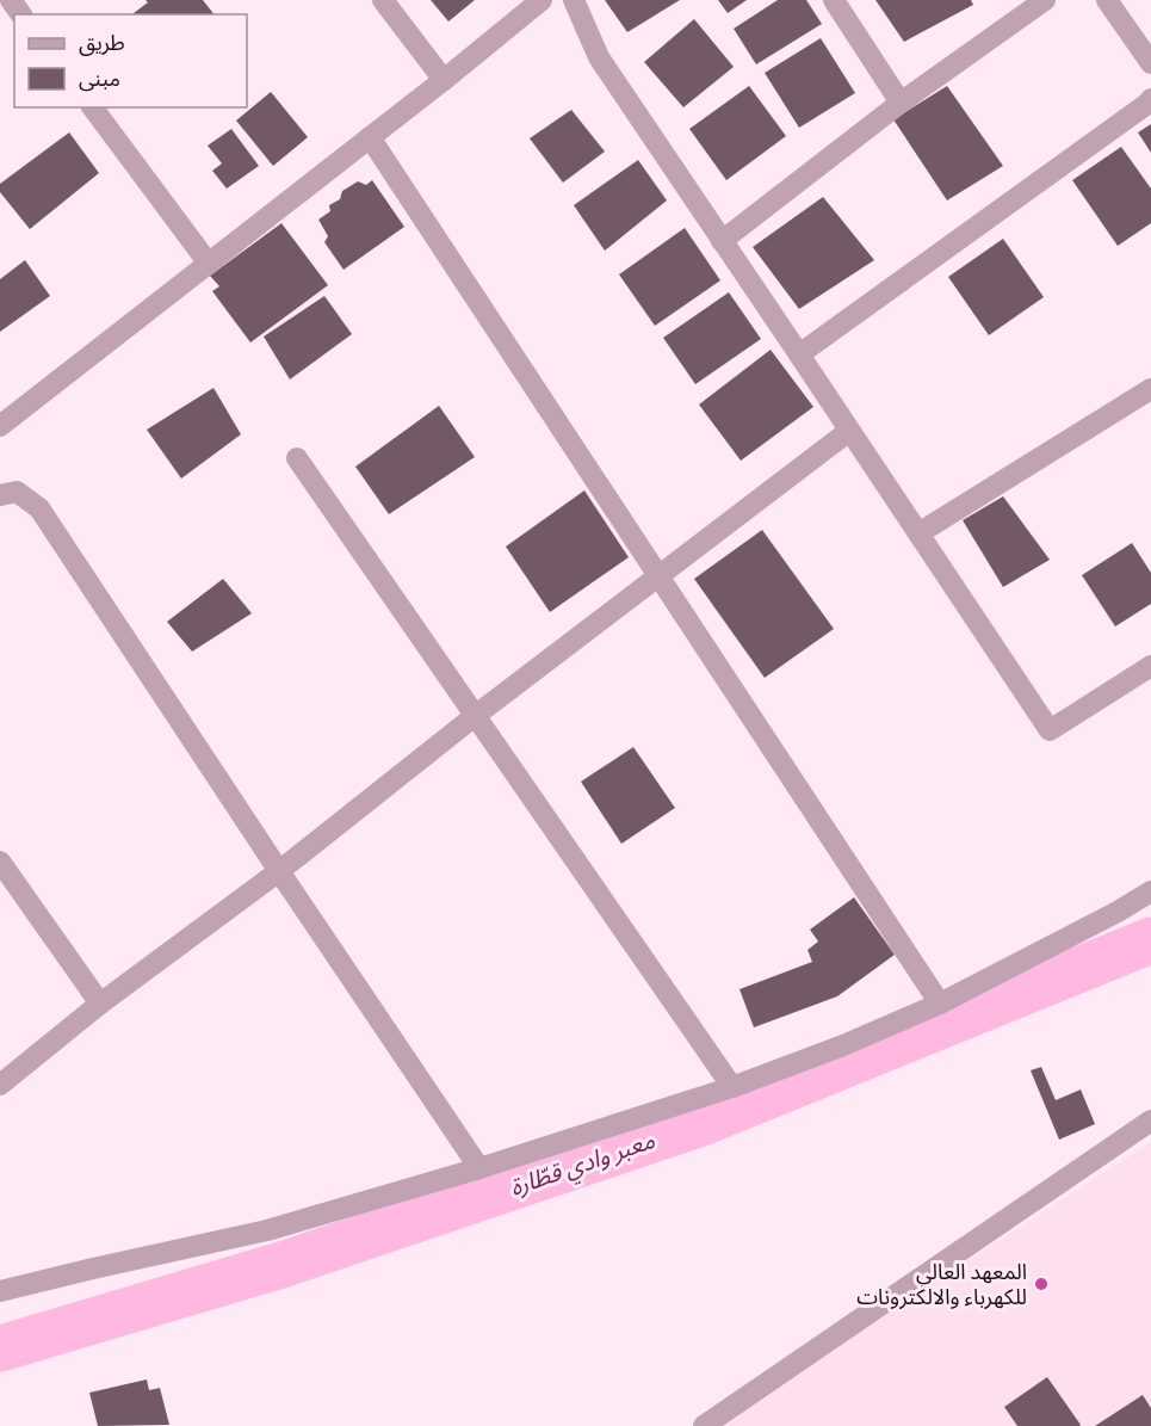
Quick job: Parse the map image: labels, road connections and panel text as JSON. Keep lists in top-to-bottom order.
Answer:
{
  "water": ["معبر وادي قطّارة"],
  "places": ["المعهد العالي للكهرباء والالكترونات"],
  "legend": ["طريق", "مبنى"]
}
